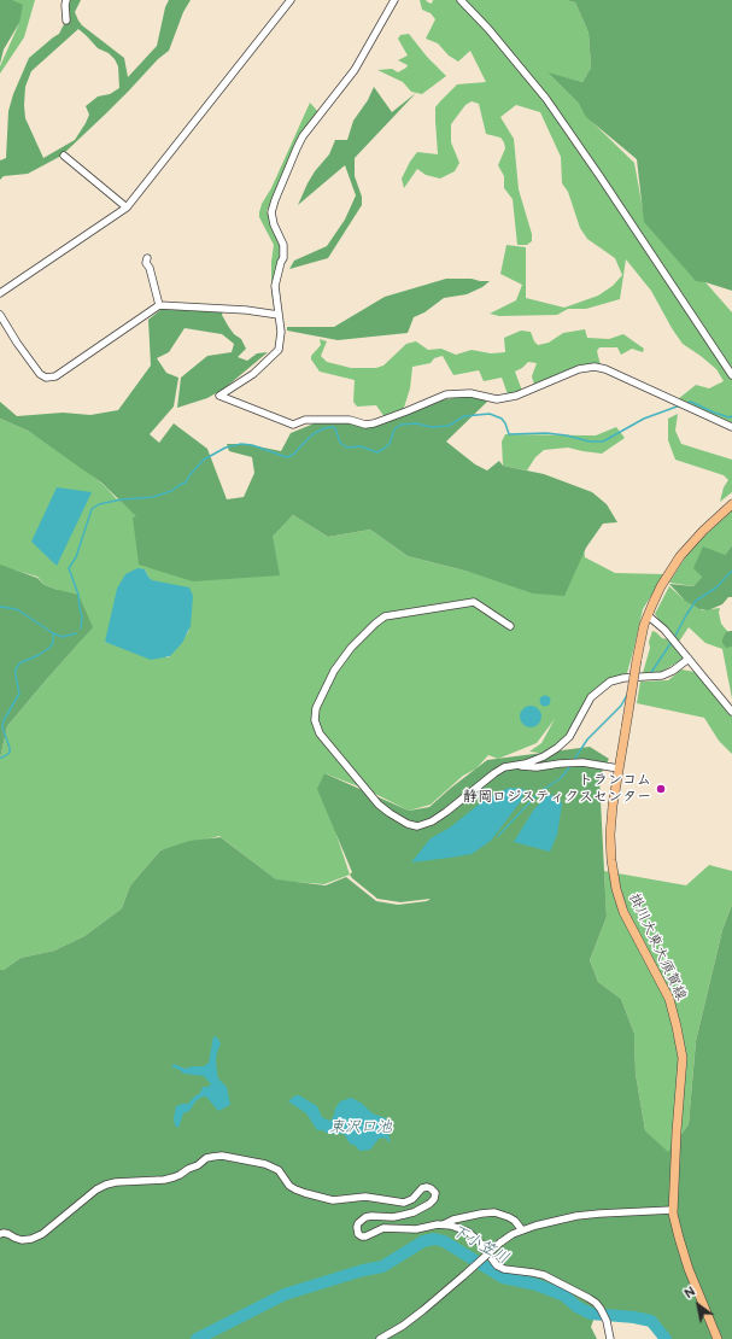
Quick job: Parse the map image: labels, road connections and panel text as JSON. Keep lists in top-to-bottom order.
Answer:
{
  "streets": {
    "main road": ["掛川大東大須賀線"]
  },
  "water": ["東沢口池", "下小笠川"],
  "places": ["トランコム 静岡ロジスティクスセンター"],
  "north": "top left"
}
